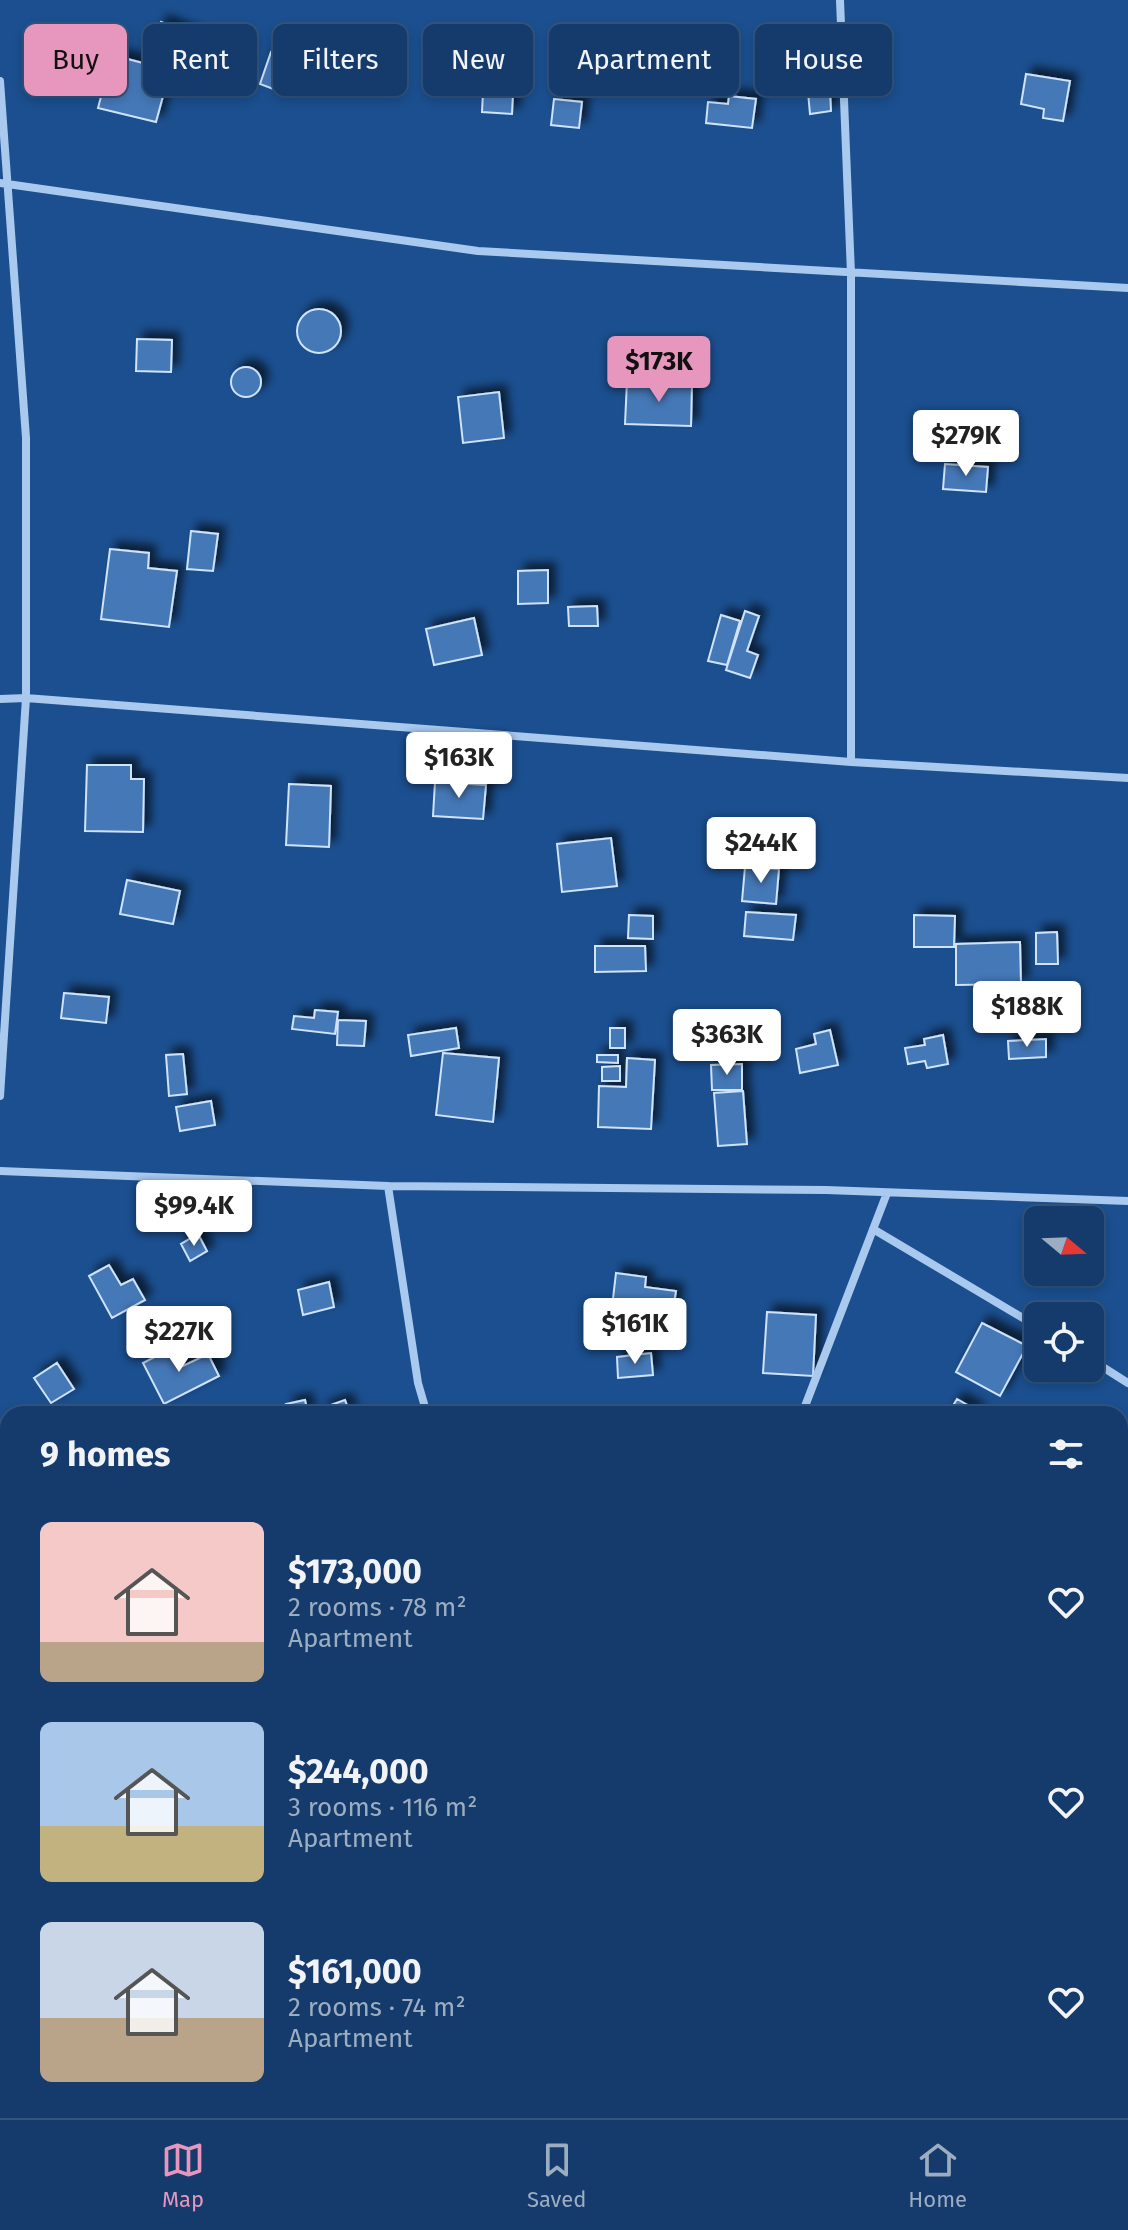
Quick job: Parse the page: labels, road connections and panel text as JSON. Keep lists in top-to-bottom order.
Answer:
{
  "north": "right",
  "page": {
    "chip": [
      "Buy",
      "Rent",
      "Filters",
      "New",
      "Apartment",
      "House"
    ],
    "price": [
      "$173K",
      "$279K",
      "$163K",
      "$244K",
      "$188K",
      "$363K",
      "$99.4K",
      "$161K",
      "$227K"
    ],
    "heading": "9 homes",
    "list": [
      {
        "name": "$173,000",
        "note": "2 rooms · 78 m² · Apartment"
      },
      {
        "name": "$244,000",
        "note": "3 rooms · 116 m² · Apartment"
      },
      {
        "name": "$161,000",
        "note": "2 rooms · 74 m² · Apartment"
      }
    ],
    "tabs": ["Map", "Saved", "Home"]
  }
}
